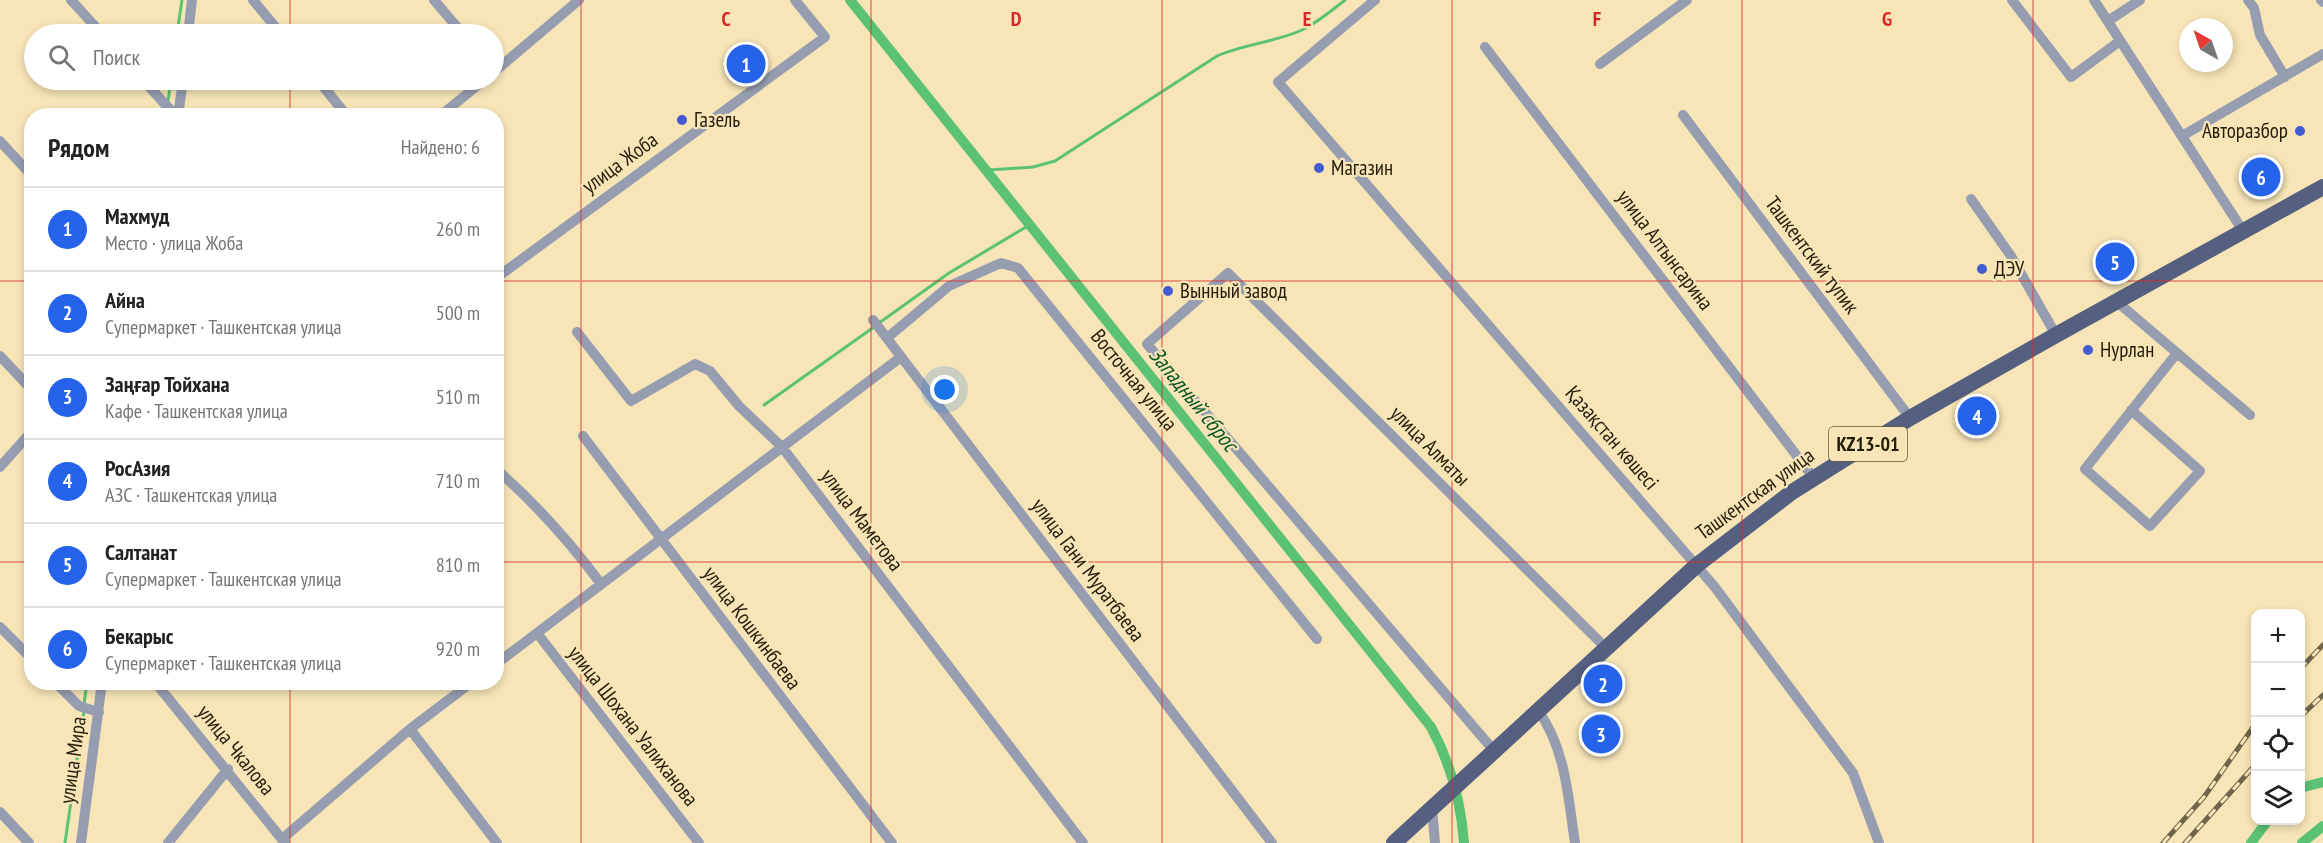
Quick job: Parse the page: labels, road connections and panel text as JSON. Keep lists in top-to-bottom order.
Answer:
{
  "streets": {
    "main road": ["KZ13-01", "Ташкентская улица"],
    "street": [
      "улица Жоба",
      "улица Алтынсарина",
      "Ташкентский тупик",
      "Восточная улица",
      "Қазақстан көшесі",
      "улица Алматы",
      "улица Маметова",
      "улица Гани Муратбаева",
      "улица Кошкинбаева",
      "улица Шохана Уалиханова",
      "улица Чкалова",
      "улица Мира"
    ]
  },
  "crossings": [
    ["улица Алтынсарина", "Ташкентская улица"],
    ["Ташкентский тупик", "Ташкентская улица"],
    ["Восточная улица", "улица Алматы"],
    ["Восточная улица", "Ташкентская улица"],
    ["Восточная улица", "улица Гани Муратбаева"],
    ["Қазақстан көшесі", "Ташкентская улица"],
    ["улица Алматы", "Ташкентская улица"]
  ],
  "water": ["Западный сброс"],
  "places": [
    "Газель",
    "Авторазбор",
    "Магазин",
    "ДЭУ",
    "Вынный завод",
    "Нурлан"
  ],
  "north": "top left",
  "page": {
    "search": "Поиск",
    "pins": [
      "1",
      "6",
      "5",
      "4",
      "2",
      "3"
    ],
    "heading": ["Рядом", "Найдено: 6"],
    "list": [
      {
        "mark": "1",
        "name": "Махмуд",
        "note": "Место · улица Жоба",
        "value": "260 m"
      },
      {
        "mark": "2",
        "name": "Айна",
        "note": "Супермаркет · Ташкентская улица",
        "value": "500 m"
      },
      {
        "mark": "3",
        "name": "Заңғар Тойхана",
        "note": "Кафе · Ташкентская улица",
        "value": "510 m"
      },
      {
        "mark": "4",
        "name": "РосАзия",
        "note": "АЗС · Ташкентская улица",
        "value": "710 m"
      },
      {
        "mark": "5",
        "name": "Салтанат",
        "note": "Супермаркет · Ташкентская улица",
        "value": "810 m"
      },
      {
        "mark": "6",
        "name": "Бекарыс",
        "note": "Супермаркет · Ташкентская улица",
        "value": "920 m"
      }
    ],
    "map_buttons": ["+", "−"]
  },
  "grid": {
    "columns": [
      "C",
      "D",
      "E",
      "F",
      "G"
    ]
  }
}
